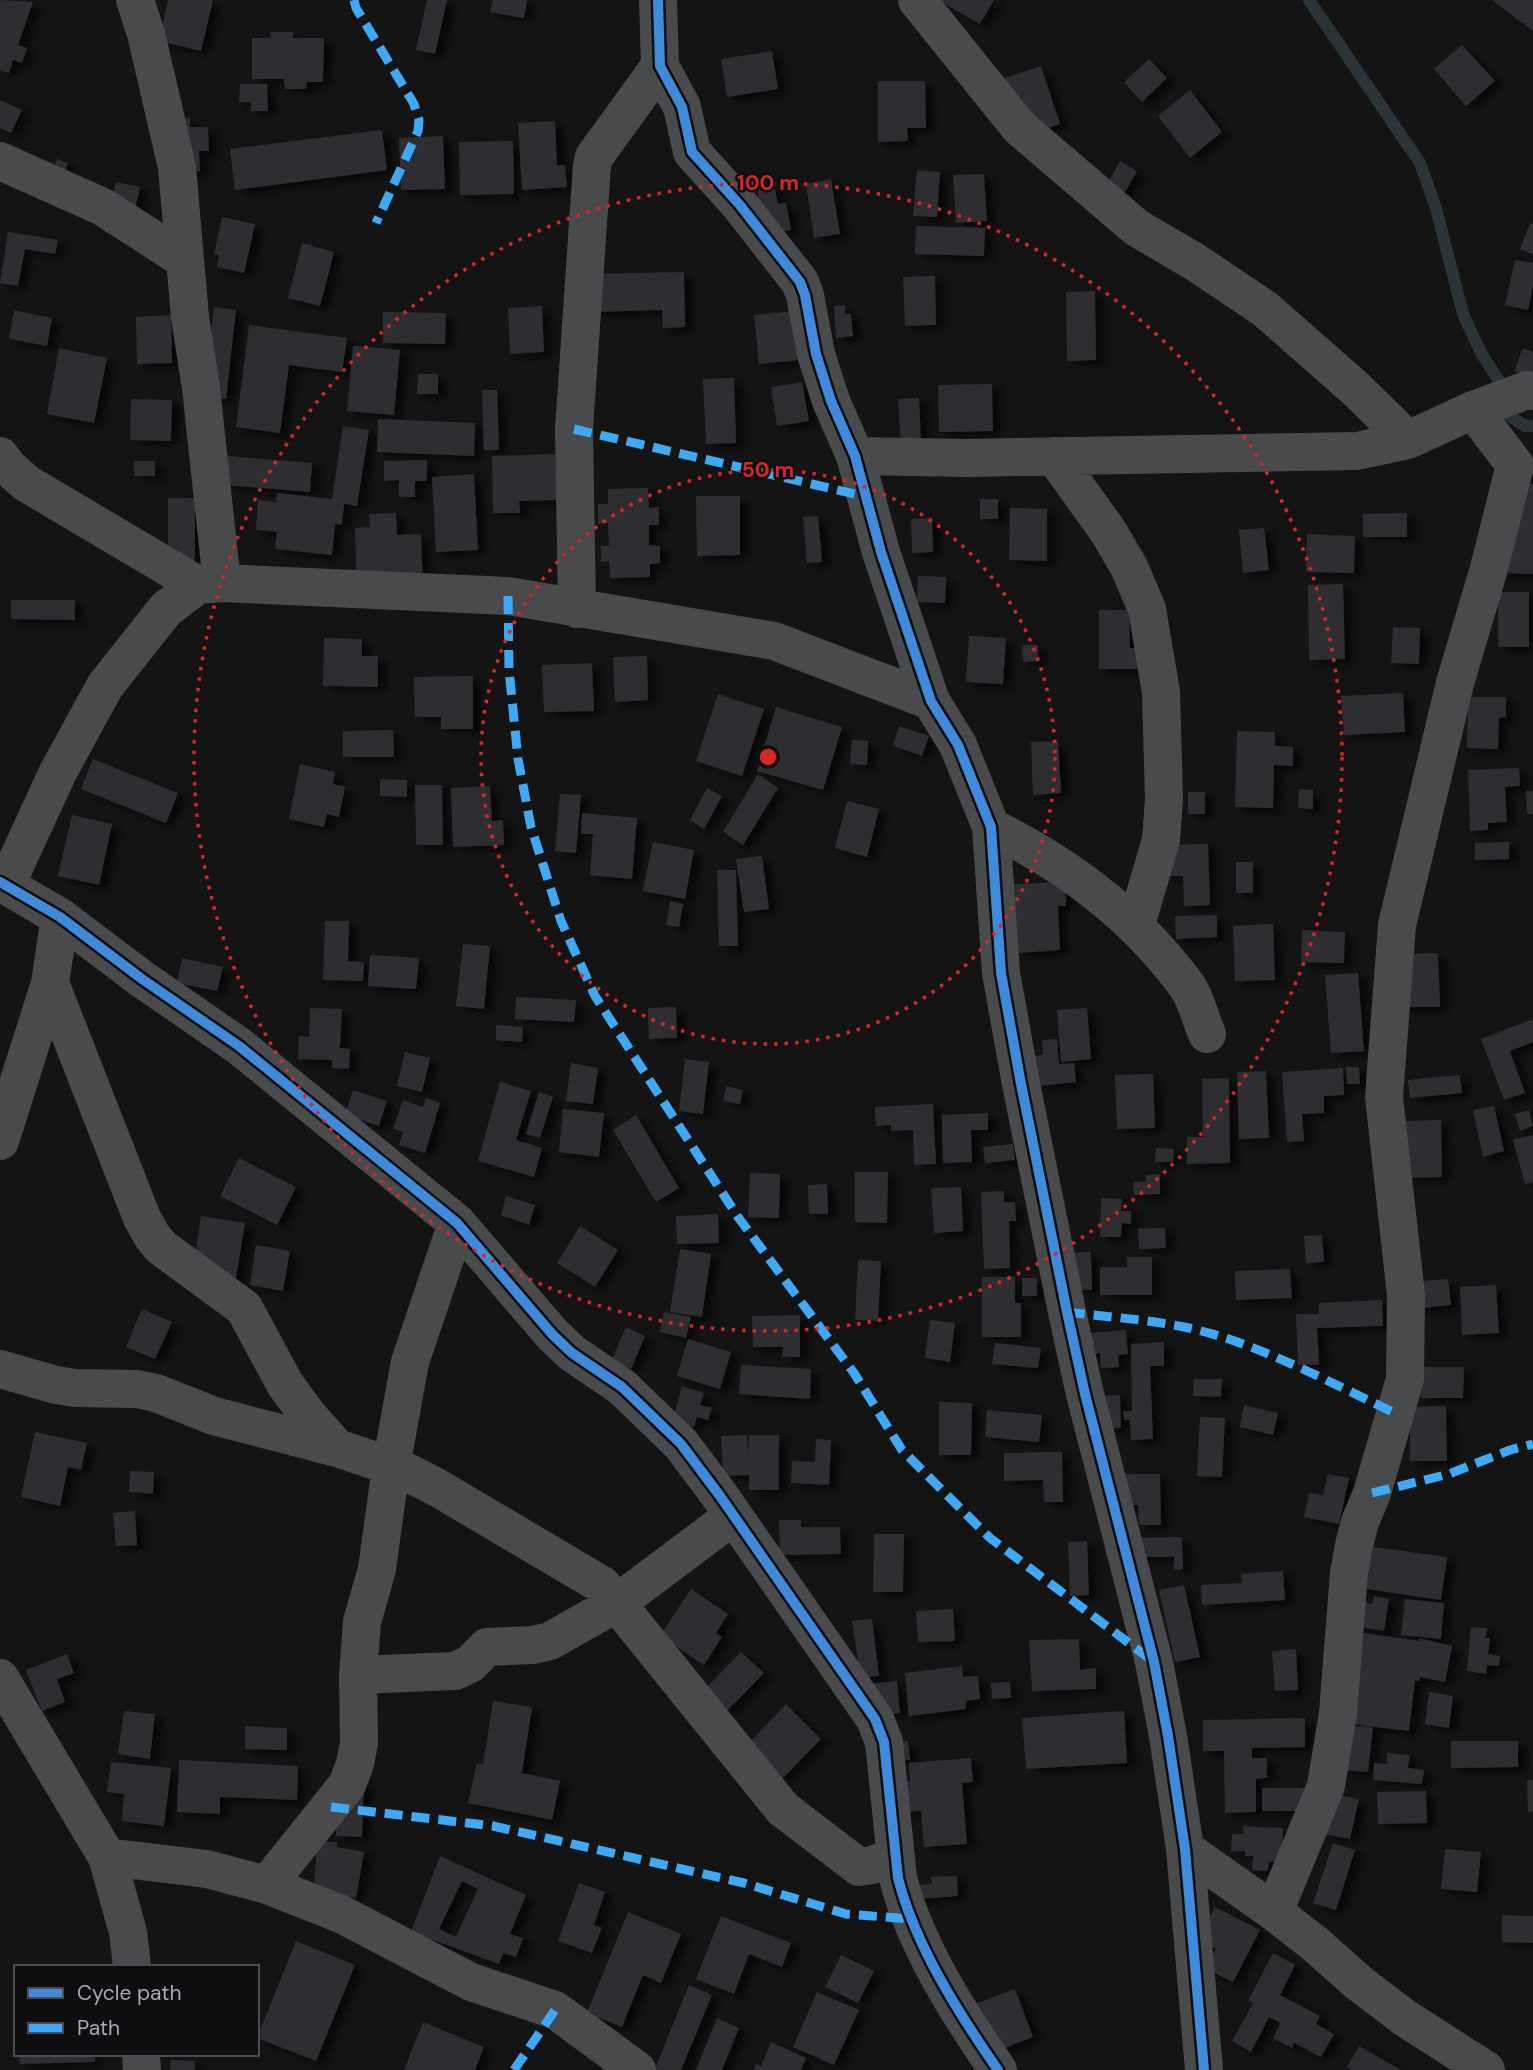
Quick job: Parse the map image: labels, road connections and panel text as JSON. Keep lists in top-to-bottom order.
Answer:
{
  "legend": ["Cycle path", "Path"],
  "rings": ["100 m", "50 m"]
}
